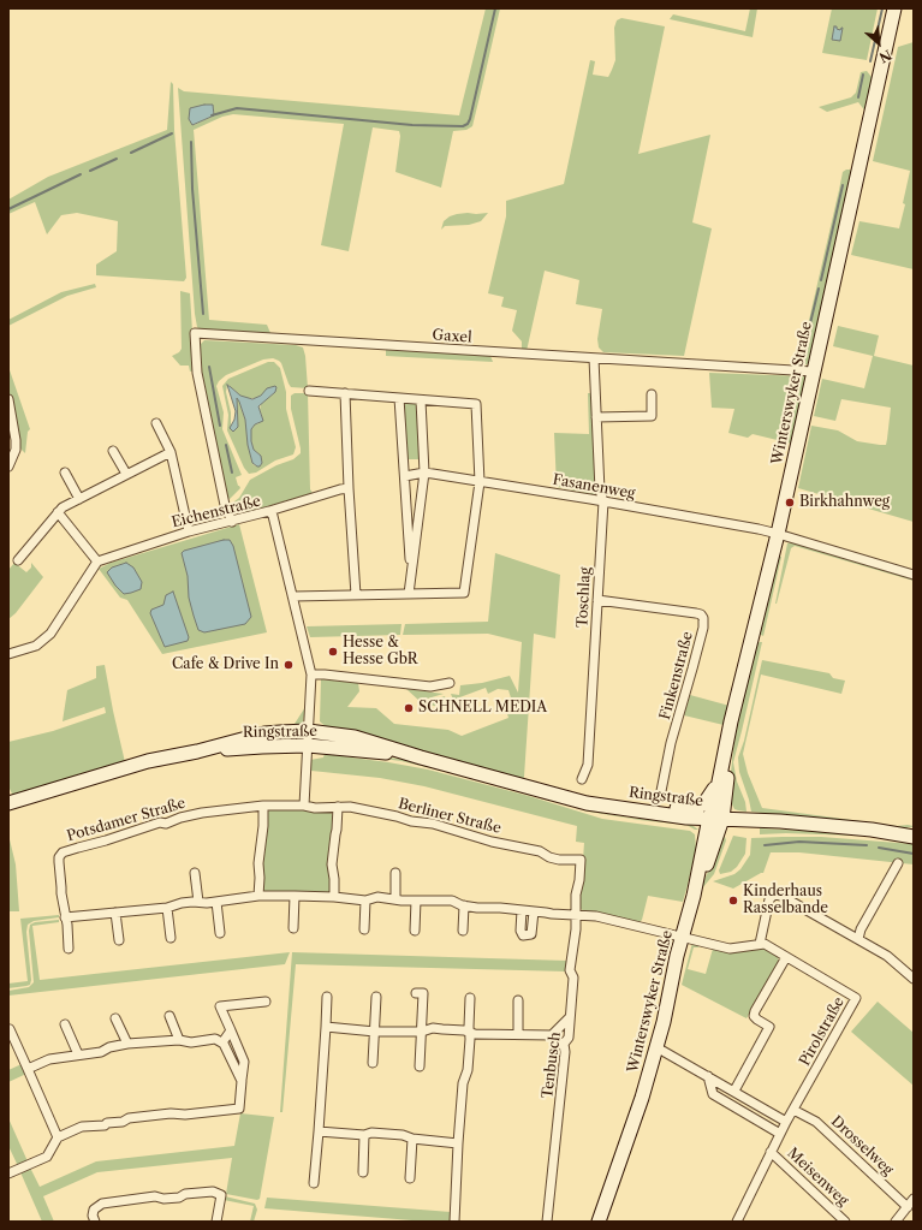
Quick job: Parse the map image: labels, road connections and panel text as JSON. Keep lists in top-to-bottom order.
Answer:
{
  "streets": {
    "street": [
      "Gaxel",
      "Winterswyker Straße",
      "Fasanenweg",
      "Eichenstraße",
      "Toschlag",
      "Finkenstraße",
      "Ringstraße",
      "Berliner Straße",
      "Potsdamer Straße",
      "Pirolstraße",
      "Tenbusch",
      "Drosselweg",
      "Meisenweg"
    ]
  },
  "crossings": [
    ["Gaxel", "Winterswyker Straße"],
    ["Gaxel", "Eichenstraße"],
    ["Gaxel", "Toschlag"],
    ["Winterswyker Straße", "Fasanenweg"],
    ["Winterswyker Straße", "Ringstraße"],
    ["Fasanenweg", "Toschlag"],
    ["Eichenstraße", "Ringstraße"],
    ["Toschlag", "Finkenstraße"],
    ["Berliner Straße", "Potsdamer Straße"],
    ["Berliner Straße", "Tenbusch"],
    ["Pirolstraße", "Drosselweg"],
    ["Pirolstraße", "Meisenweg"]
  ],
  "places": [
    "Birkhahnweg",
    "Hesse & Hesse GbR",
    "Cafe & Drive In",
    "SCHNELL MEDIA",
    "Kinderhaus Rasselbande"
  ],
  "north": "bottom right"
}
